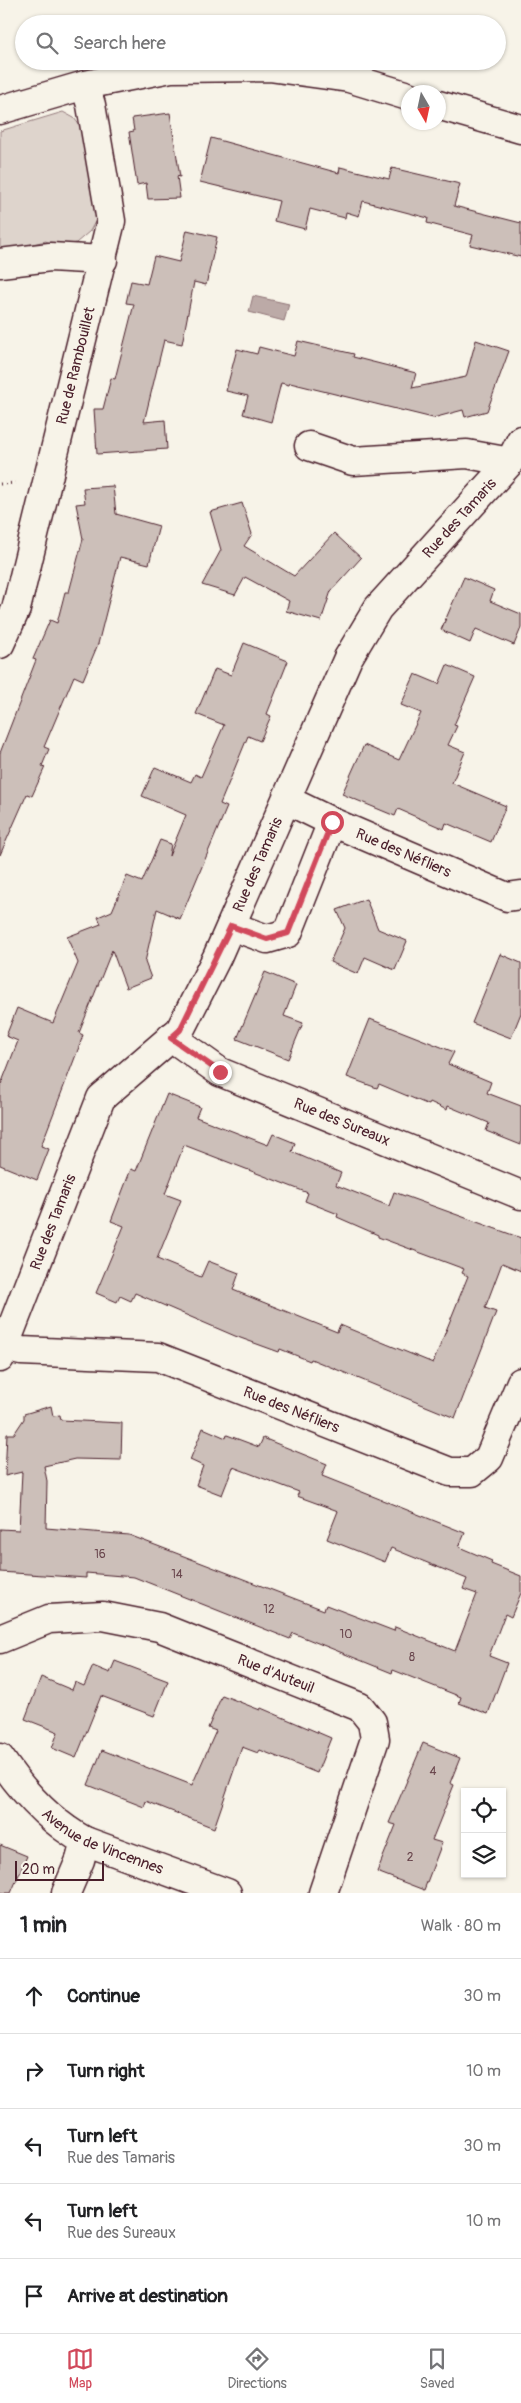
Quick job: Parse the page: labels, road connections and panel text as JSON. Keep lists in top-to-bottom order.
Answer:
{
  "streets": {
    "street": [
      "Rue de Rambouillet",
      "Rue des Tamaris",
      "Rue des Néfliers",
      "Rue des Sureaux",
      "Rue d'Auteuil",
      "Avenue de Vincennes"
    ]
  },
  "crossings": [
    ["Rue des Tamaris", "Rue des Néfliers"],
    ["Rue des Tamaris", "Rue des Sureaux"]
  ],
  "house_numbers": [
    "16",
    "14",
    "12",
    "10",
    "8",
    "4",
    "2"
  ],
  "scale_bar": "20 m",
  "north": "bottom",
  "page": {
    "search": "Search here",
    "scale": "20 m",
    "heading": ["1 min", "Walk · 80 m"],
    "list": [
      ["Continue", "30 m"],
      ["Turn right", "10 m"],
      ["Turn left", "Rue des Tamaris", "30 m"],
      ["Turn left", "Rue des Sureaux", "10 m"],
      "Arrive at destination"
    ],
    "nav": ["Map", "Directions", "Saved"]
  }
}
